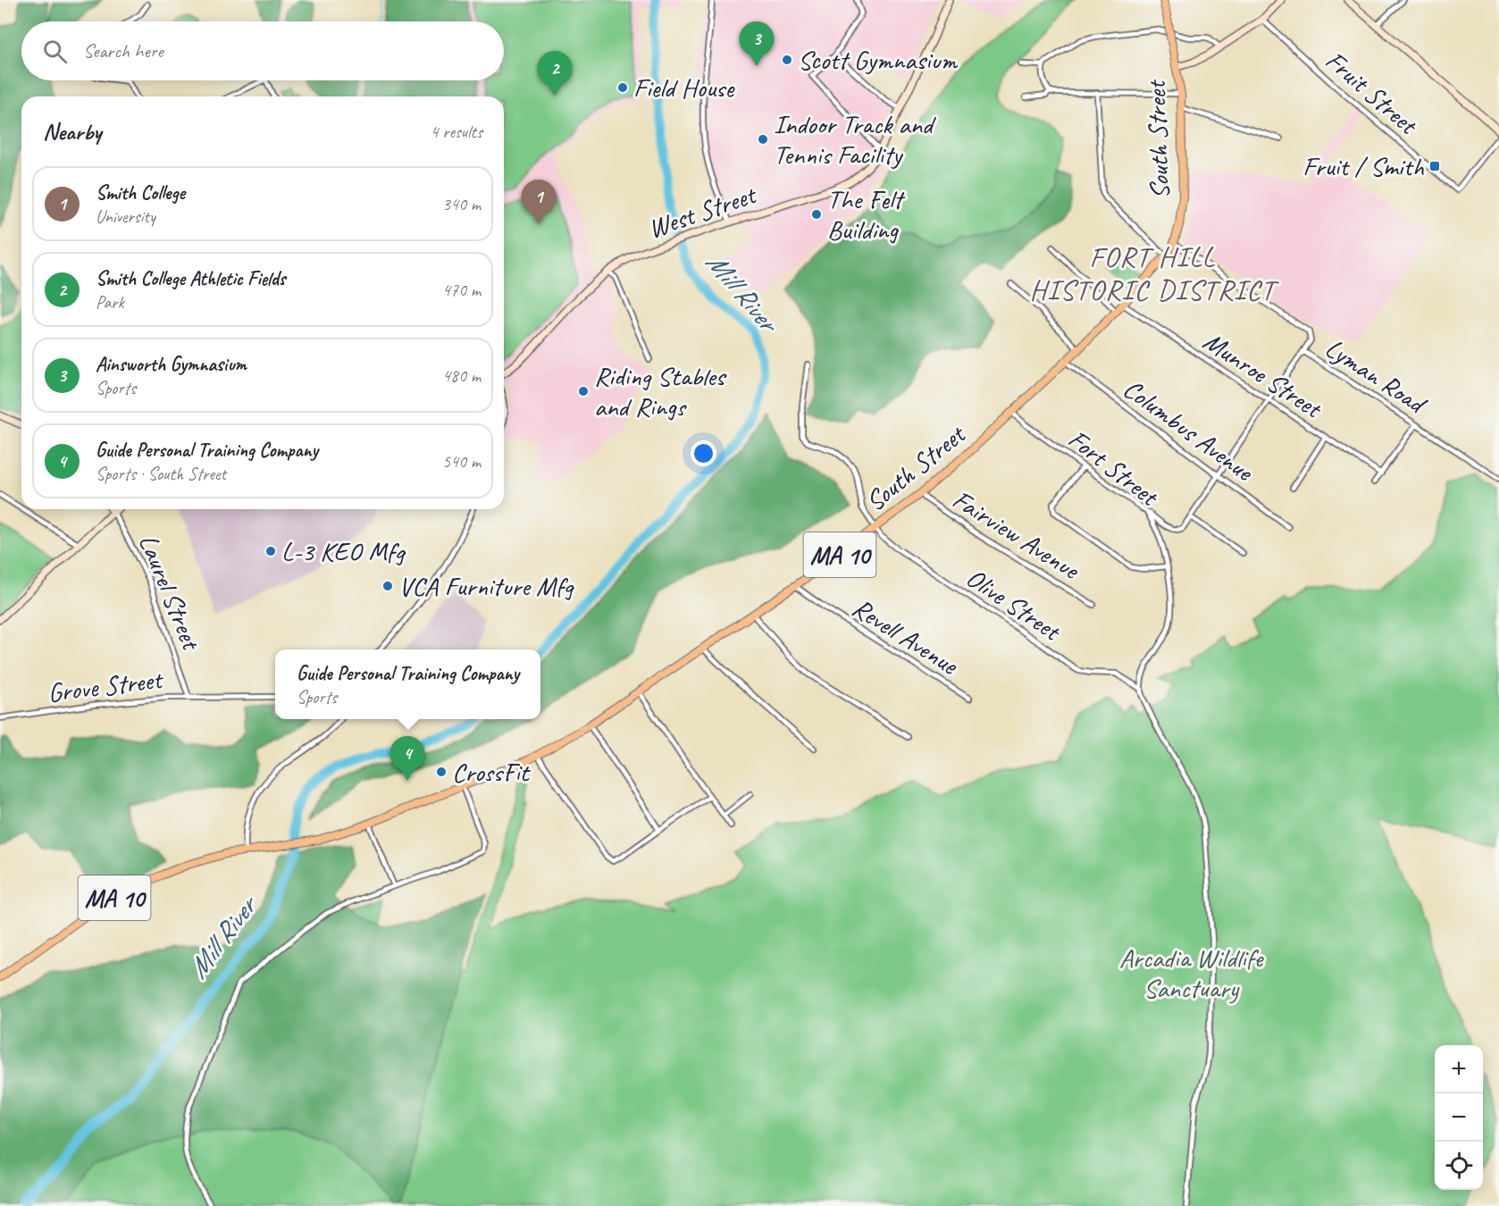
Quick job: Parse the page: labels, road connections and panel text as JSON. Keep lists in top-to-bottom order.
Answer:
{
  "streets": {
    "main road": [
      "South Street",
      "West Street",
      "MA 10",
      "Laurel Street"
    ],
    "street": [
      "Fruit Street",
      "Munroe Street",
      "Lyman Road",
      "Columbus Avenue",
      "Fort Street",
      "Fairview Avenue",
      "Olive Street",
      "Revell Avenue",
      "Grove Street"
    ]
  },
  "crossings": [
    ["South Street", "Munroe Street"],
    ["South Street", "Lyman Road"],
    ["South Street", "Columbus Avenue"],
    ["South Street", "Fort Street"],
    ["South Street", "Fairview Avenue"],
    ["South Street", "MA 10"],
    ["South Street", "Olive Street"],
    ["South Street", "Revell Avenue"],
    ["Fort Street", "Olive Street"],
    ["Laurel Street", "Grove Street"]
  ],
  "districts": ["FORT HILL HISTORIC DISTRICT"],
  "water": ["Mill River"],
  "parks": ["Arcadia Wildlife Sanctuary"],
  "places": {
    "other": [
      "Scott Gymnasium",
      "Field House",
      "Indoor Track and Tennis Facility",
      "The Felt Building",
      "Riding Stables and Rings",
      "L-3 KEO Mfg",
      "VCA Furniture Mfg",
      "CrossFit"
    ],
    "transit": ["Fruit / Smith"]
  },
  "page": {
    "pins": [
      "3",
      "2",
      "1",
      "4"
    ],
    "search": "Search here",
    "heading": ["Nearby", "4 results"],
    "list": [
      {
        "mark": "1",
        "name": "Smith College",
        "note": "University",
        "value": "340 m"
      },
      {
        "mark": "2",
        "name": "Smith College Athletic Fields",
        "note": "Park",
        "value": "470 m"
      },
      {
        "mark": "3",
        "name": "Ainsworth Gymnasium",
        "note": "Sports",
        "value": "480 m"
      },
      {
        "mark": "4",
        "name": "Guide Personal Training Company",
        "note": "Sports · South Street",
        "value": "540 m"
      }
    ],
    "popup": ["Guide Personal Training Company", "Sports"],
    "map_buttons": ["+", "−"]
  }
}
